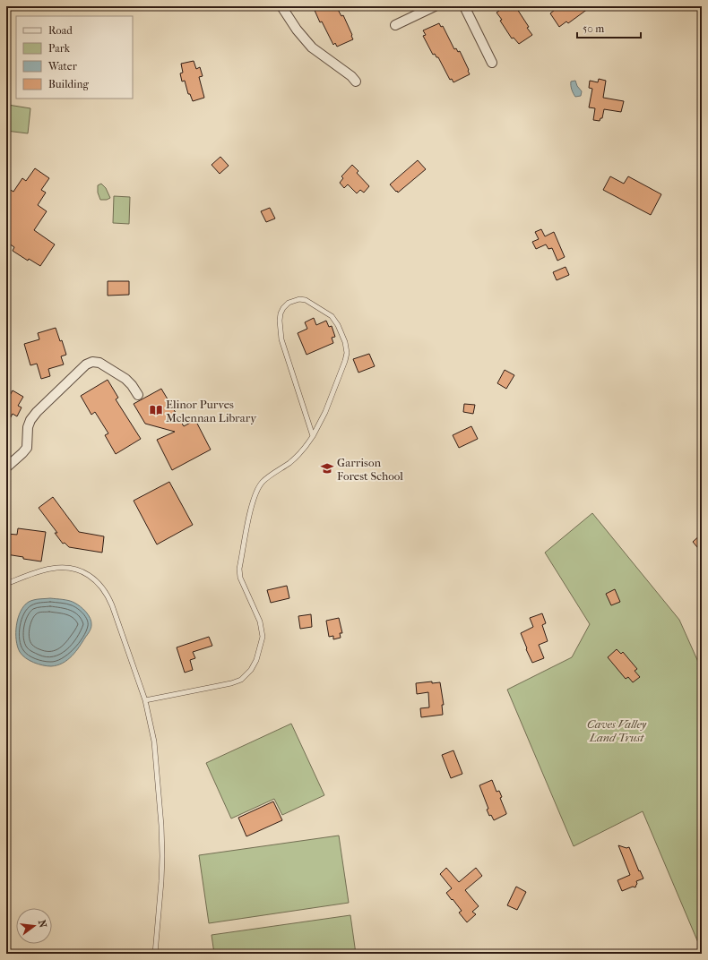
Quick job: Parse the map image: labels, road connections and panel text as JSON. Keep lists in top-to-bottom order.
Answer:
{
  "parks": ["Caves Valley Land Trust"],
  "places": {
    "library": ["Elinor Purves Mclennan Library"],
    "school or university": ["Garrison Forest School"]
  },
  "legend": [
    "Road",
    "Park",
    "Water",
    "Building"
  ],
  "scale_bar": "50 m",
  "north": "right"
}
